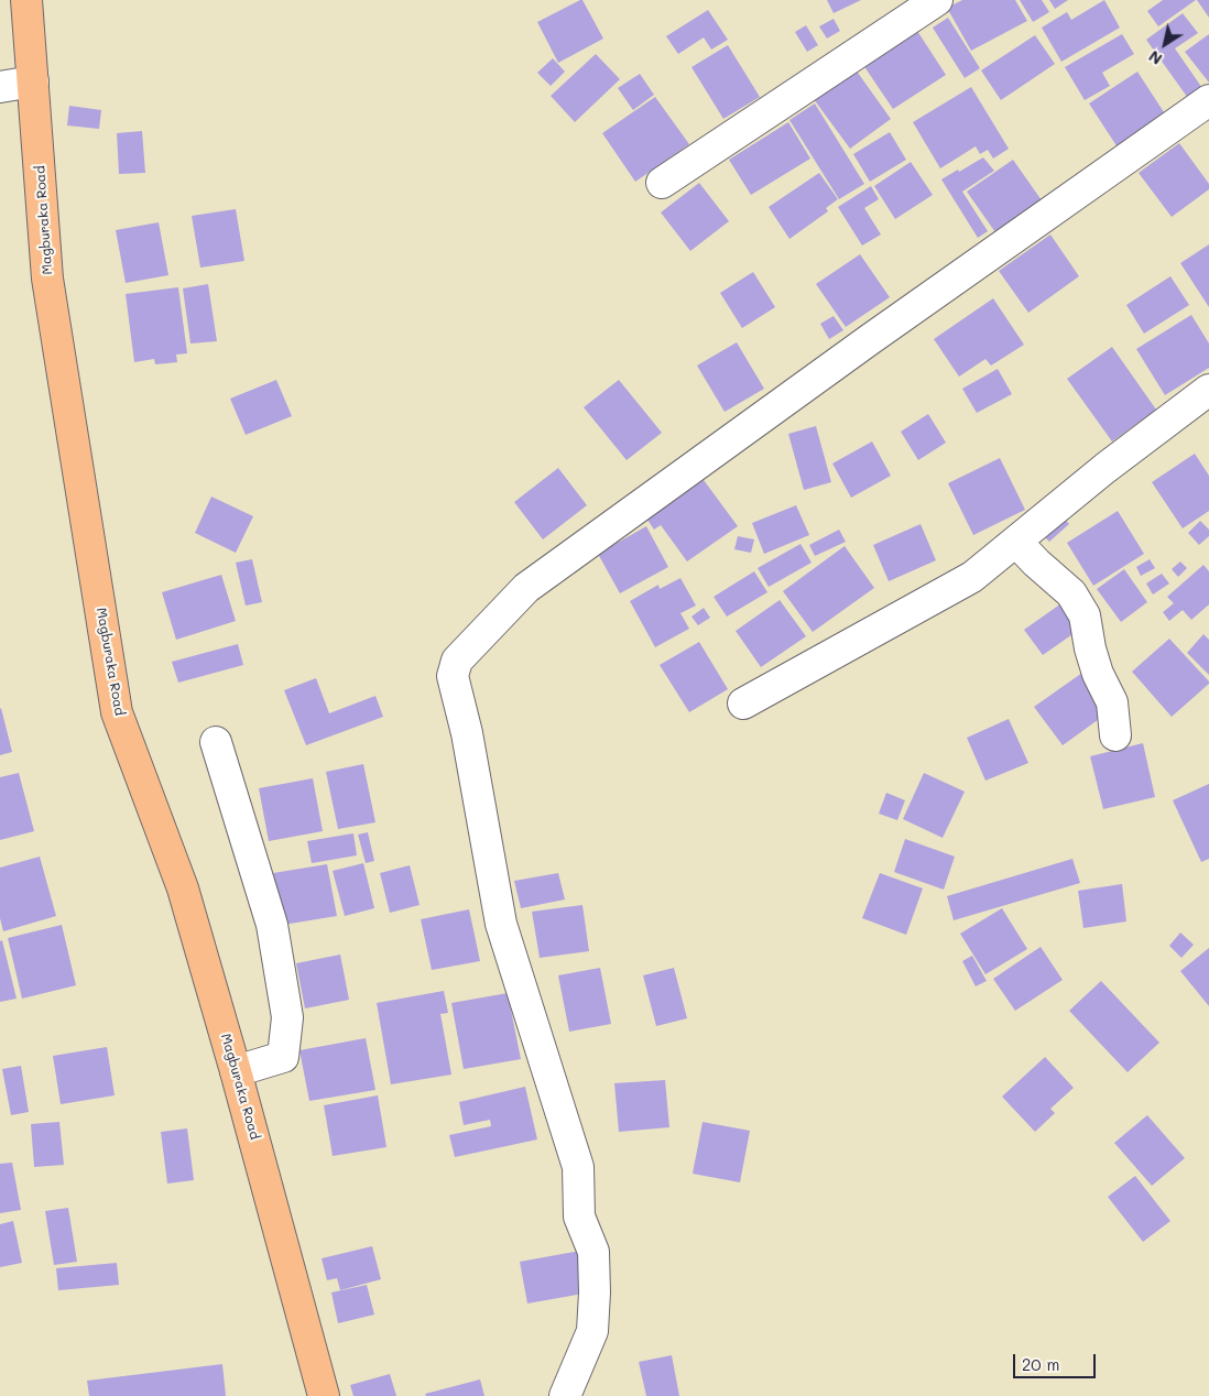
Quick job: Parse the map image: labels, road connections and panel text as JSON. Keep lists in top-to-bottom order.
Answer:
{
  "streets": {
    "main road": ["Magburaka Road"]
  },
  "scale_bar": "20 m",
  "north": "bottom left"
}
